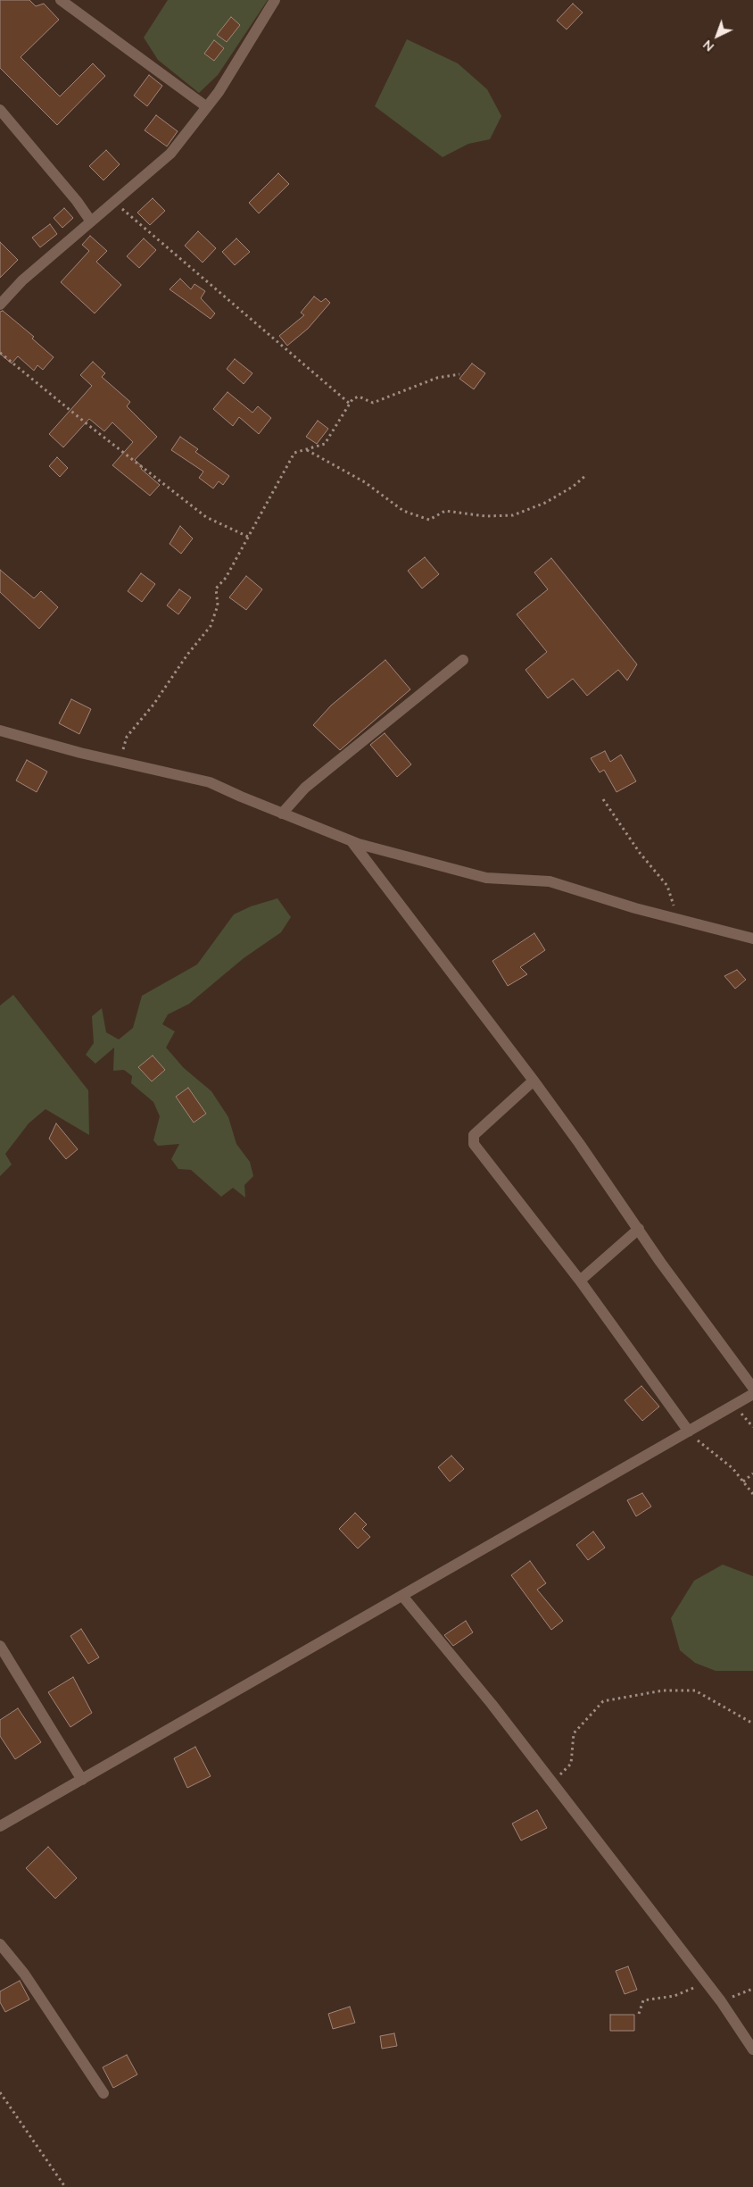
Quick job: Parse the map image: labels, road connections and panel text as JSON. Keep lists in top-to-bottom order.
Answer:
{
  "north": "bottom left"
}
